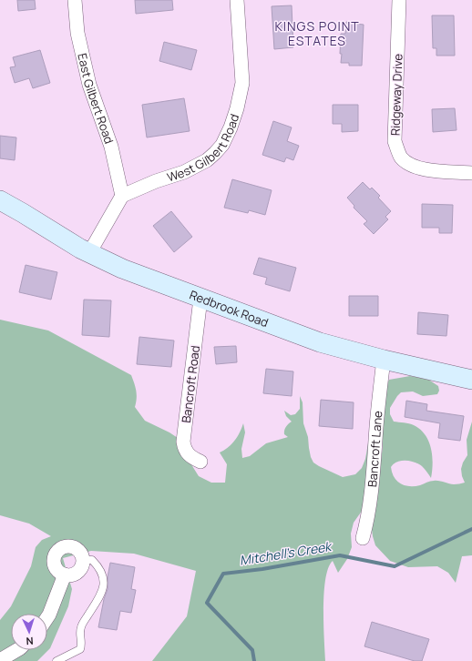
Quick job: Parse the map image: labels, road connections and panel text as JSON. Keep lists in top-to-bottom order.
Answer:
{
  "streets": {
    "main road": ["Redbrook Road"],
    "street": [
      "Ridgeway Drive",
      "East Gilbert Road",
      "West Gilbert Road",
      "Bancroft Road",
      "Bancroft Lane"
    ]
  },
  "crossings": [
    ["East Gilbert Road", "West Gilbert Road"],
    ["Redbrook Road", "Bancroft Road"],
    ["Redbrook Road", "Bancroft Lane"]
  ],
  "districts": ["KINGS POINT ESTATES"],
  "water": ["Mitchell's Creek"],
  "north": "bottom"
}
